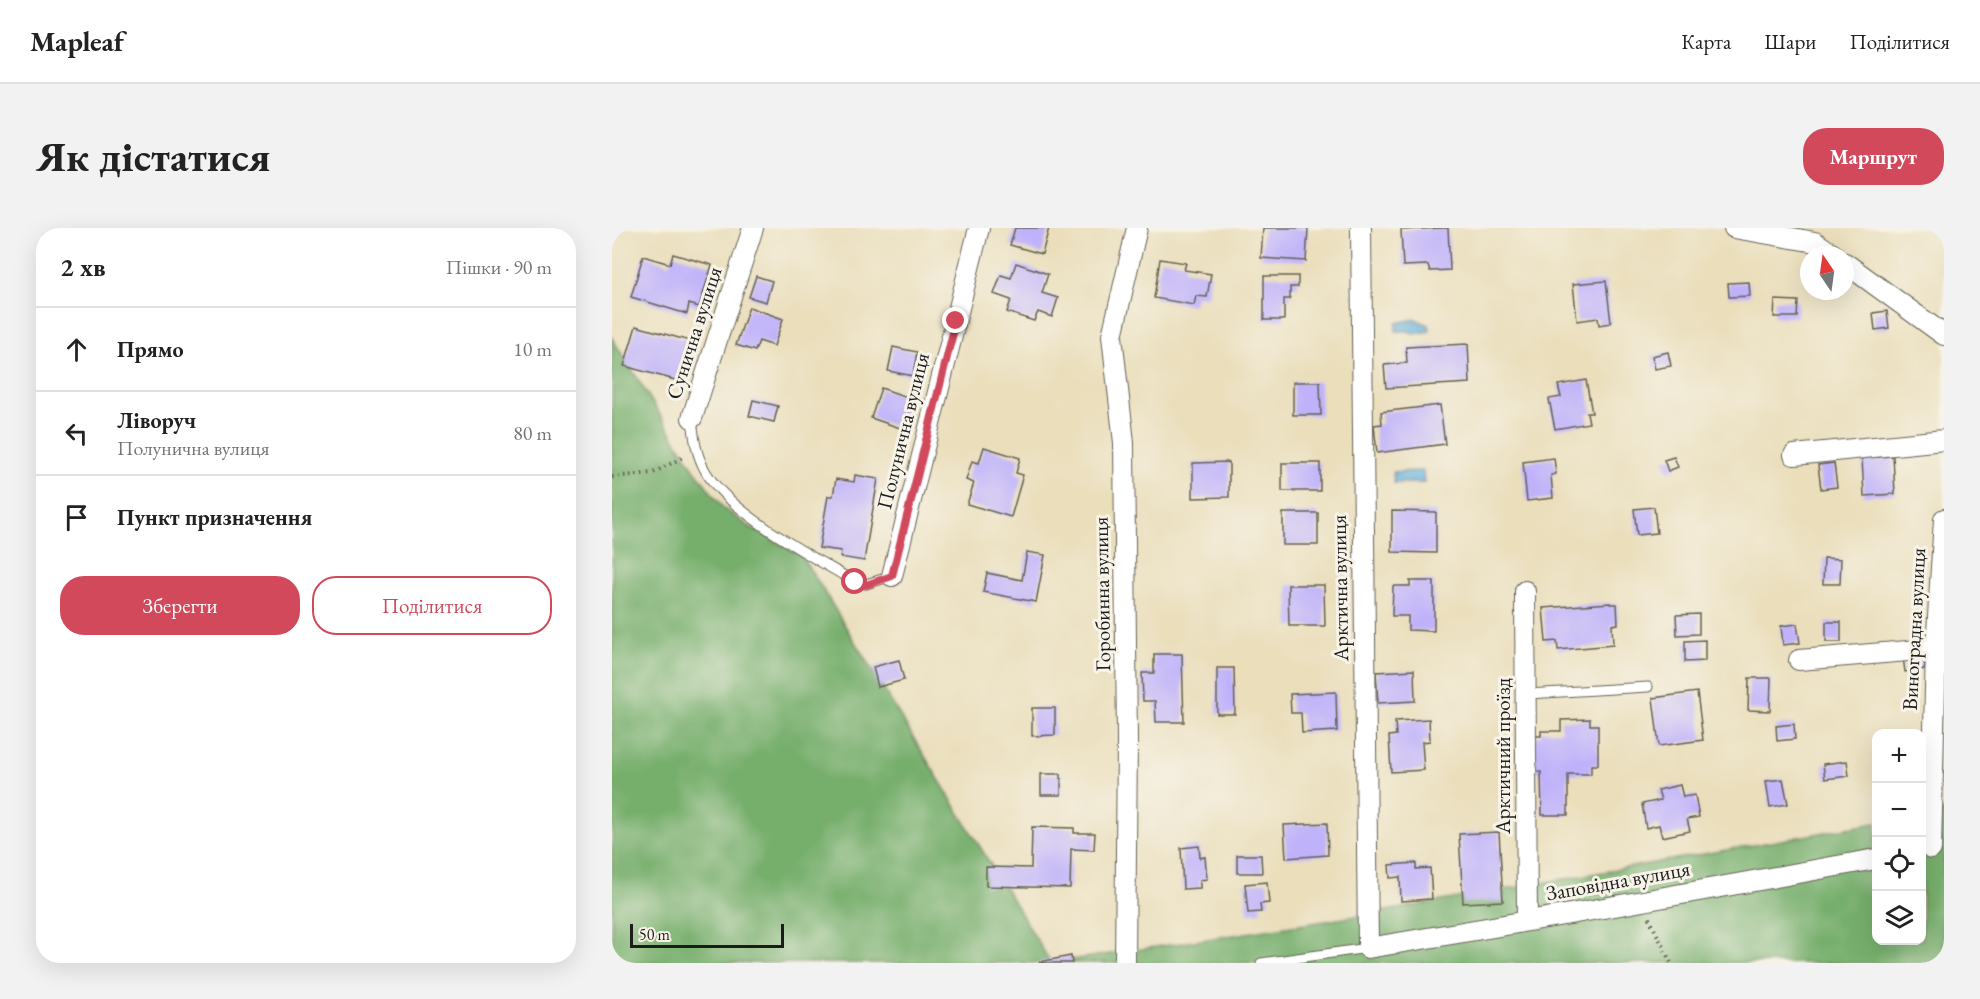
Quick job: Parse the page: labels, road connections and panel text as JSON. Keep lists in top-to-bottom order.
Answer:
{
  "streets": {
    "street": [
      "Сунична вулиця",
      "Полунична вулиця",
      "Арктична вулиця",
      "Горобинна вулиця",
      "Виноградна вулиця",
      "Арктичний проїзд",
      "Заповідна вулиця"
    ]
  },
  "crossings": [
    ["Арктична вулиця", "Заповідна вулиця"],
    ["Арктичний проїзд", "Заповідна вулиця"]
  ],
  "scale_bar": "50 m",
  "north": "top",
  "page": {
    "header": "Mapleaf",
    "nav": ["Карта", "Шари", "Поділитися"],
    "buttons": [
      "Маршрут",
      ["Зберегти", "Поділитися"]
    ],
    "title": "Як дістатися",
    "heading": ["2 хв", "Пішки · 90 m"],
    "list": [
      ["Прямо", "10 m"],
      ["Ліворуч", "Полунична вулиця", "80 m"],
      "Пункт призначення"
    ],
    "map_buttons": ["+", "−"],
    "scale": "50 m"
  }
}
